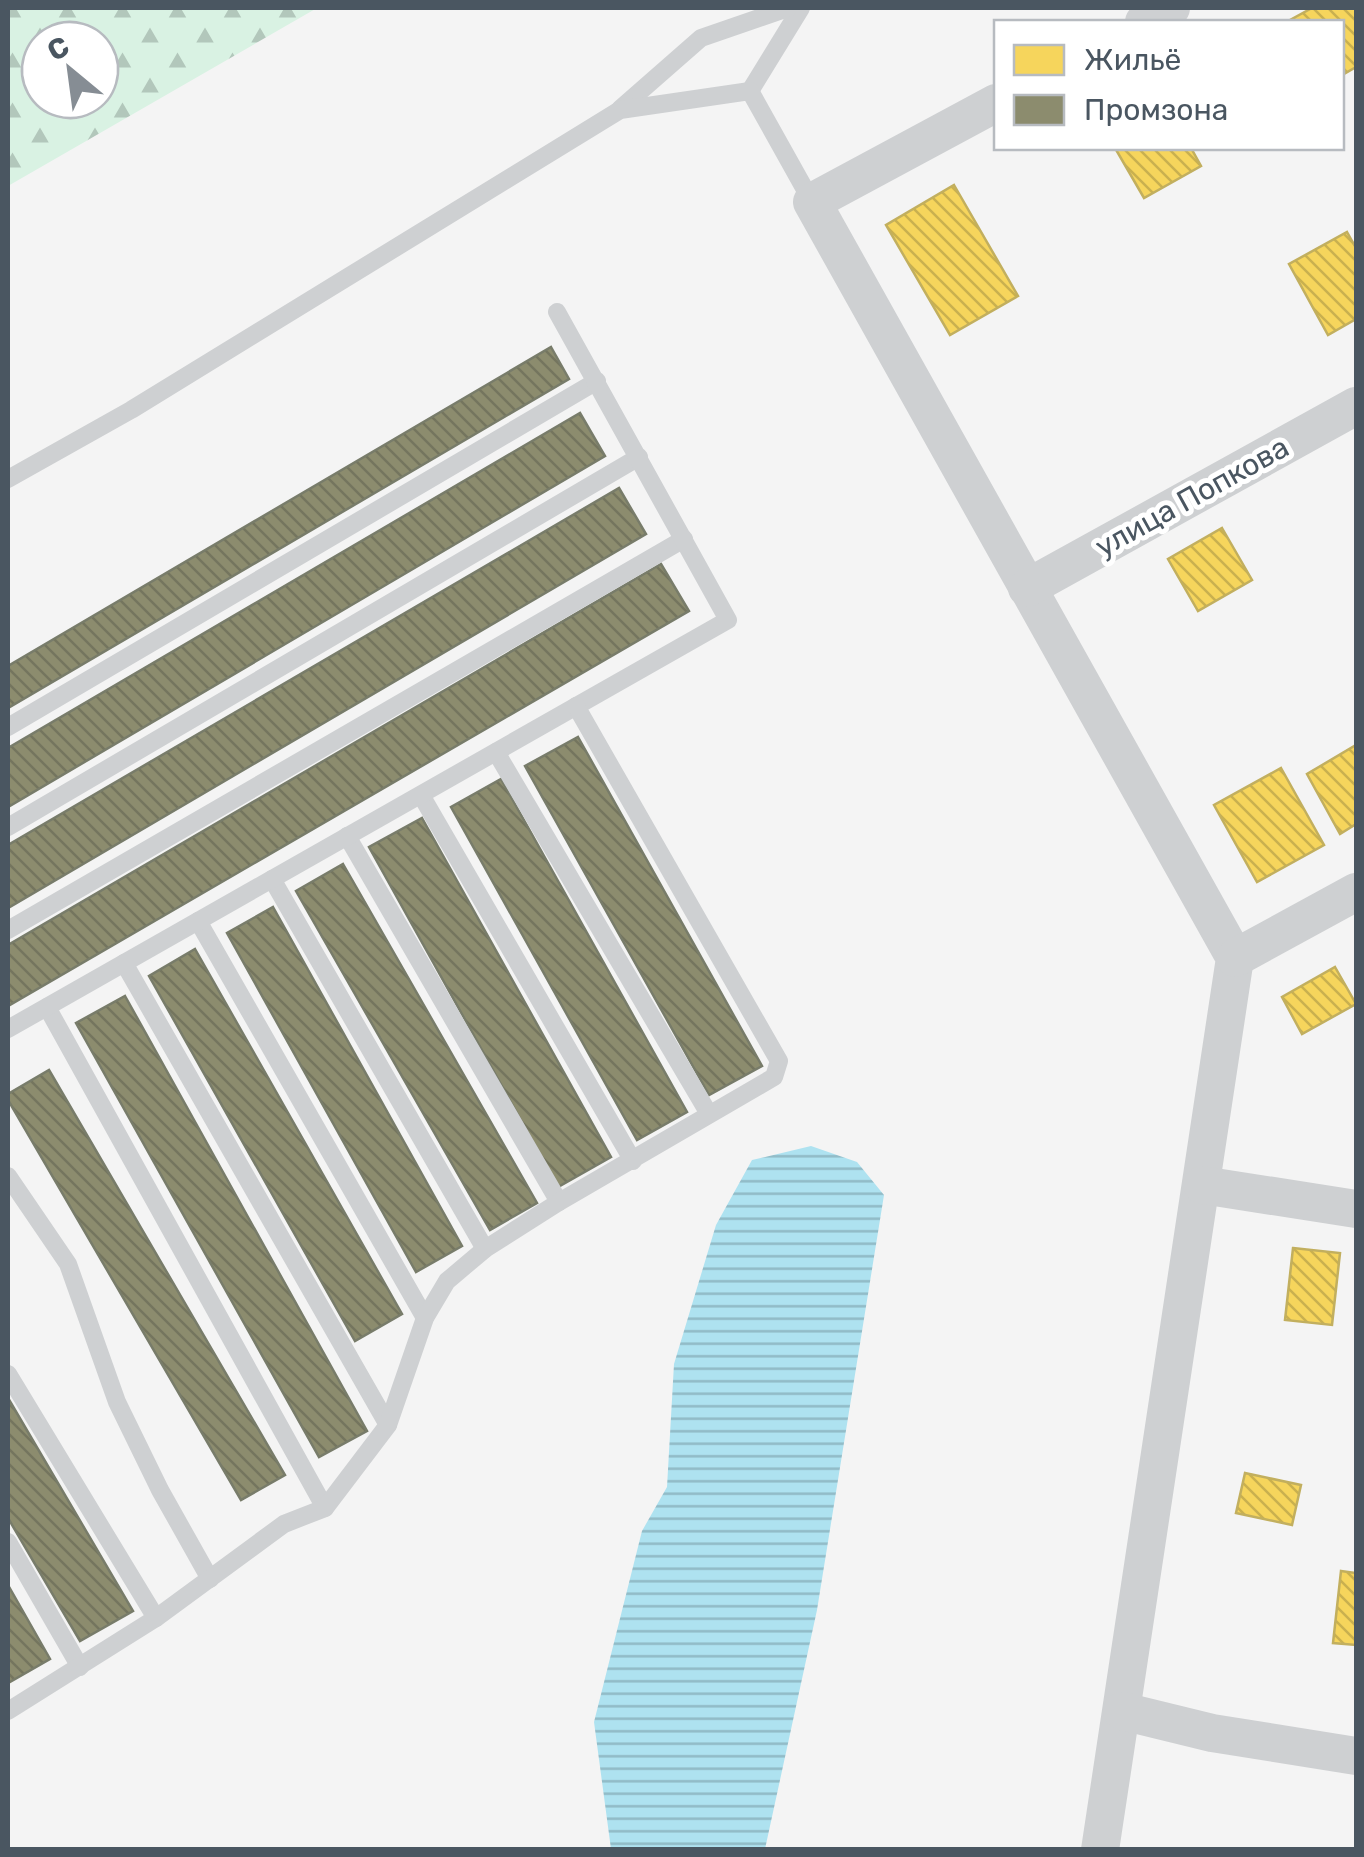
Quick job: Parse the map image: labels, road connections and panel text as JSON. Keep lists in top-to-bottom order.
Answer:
{
  "streets": {
    "street": ["улица Попкова"]
  },
  "legend": ["Жильё", "Промзона"],
  "north": "top left"
}
